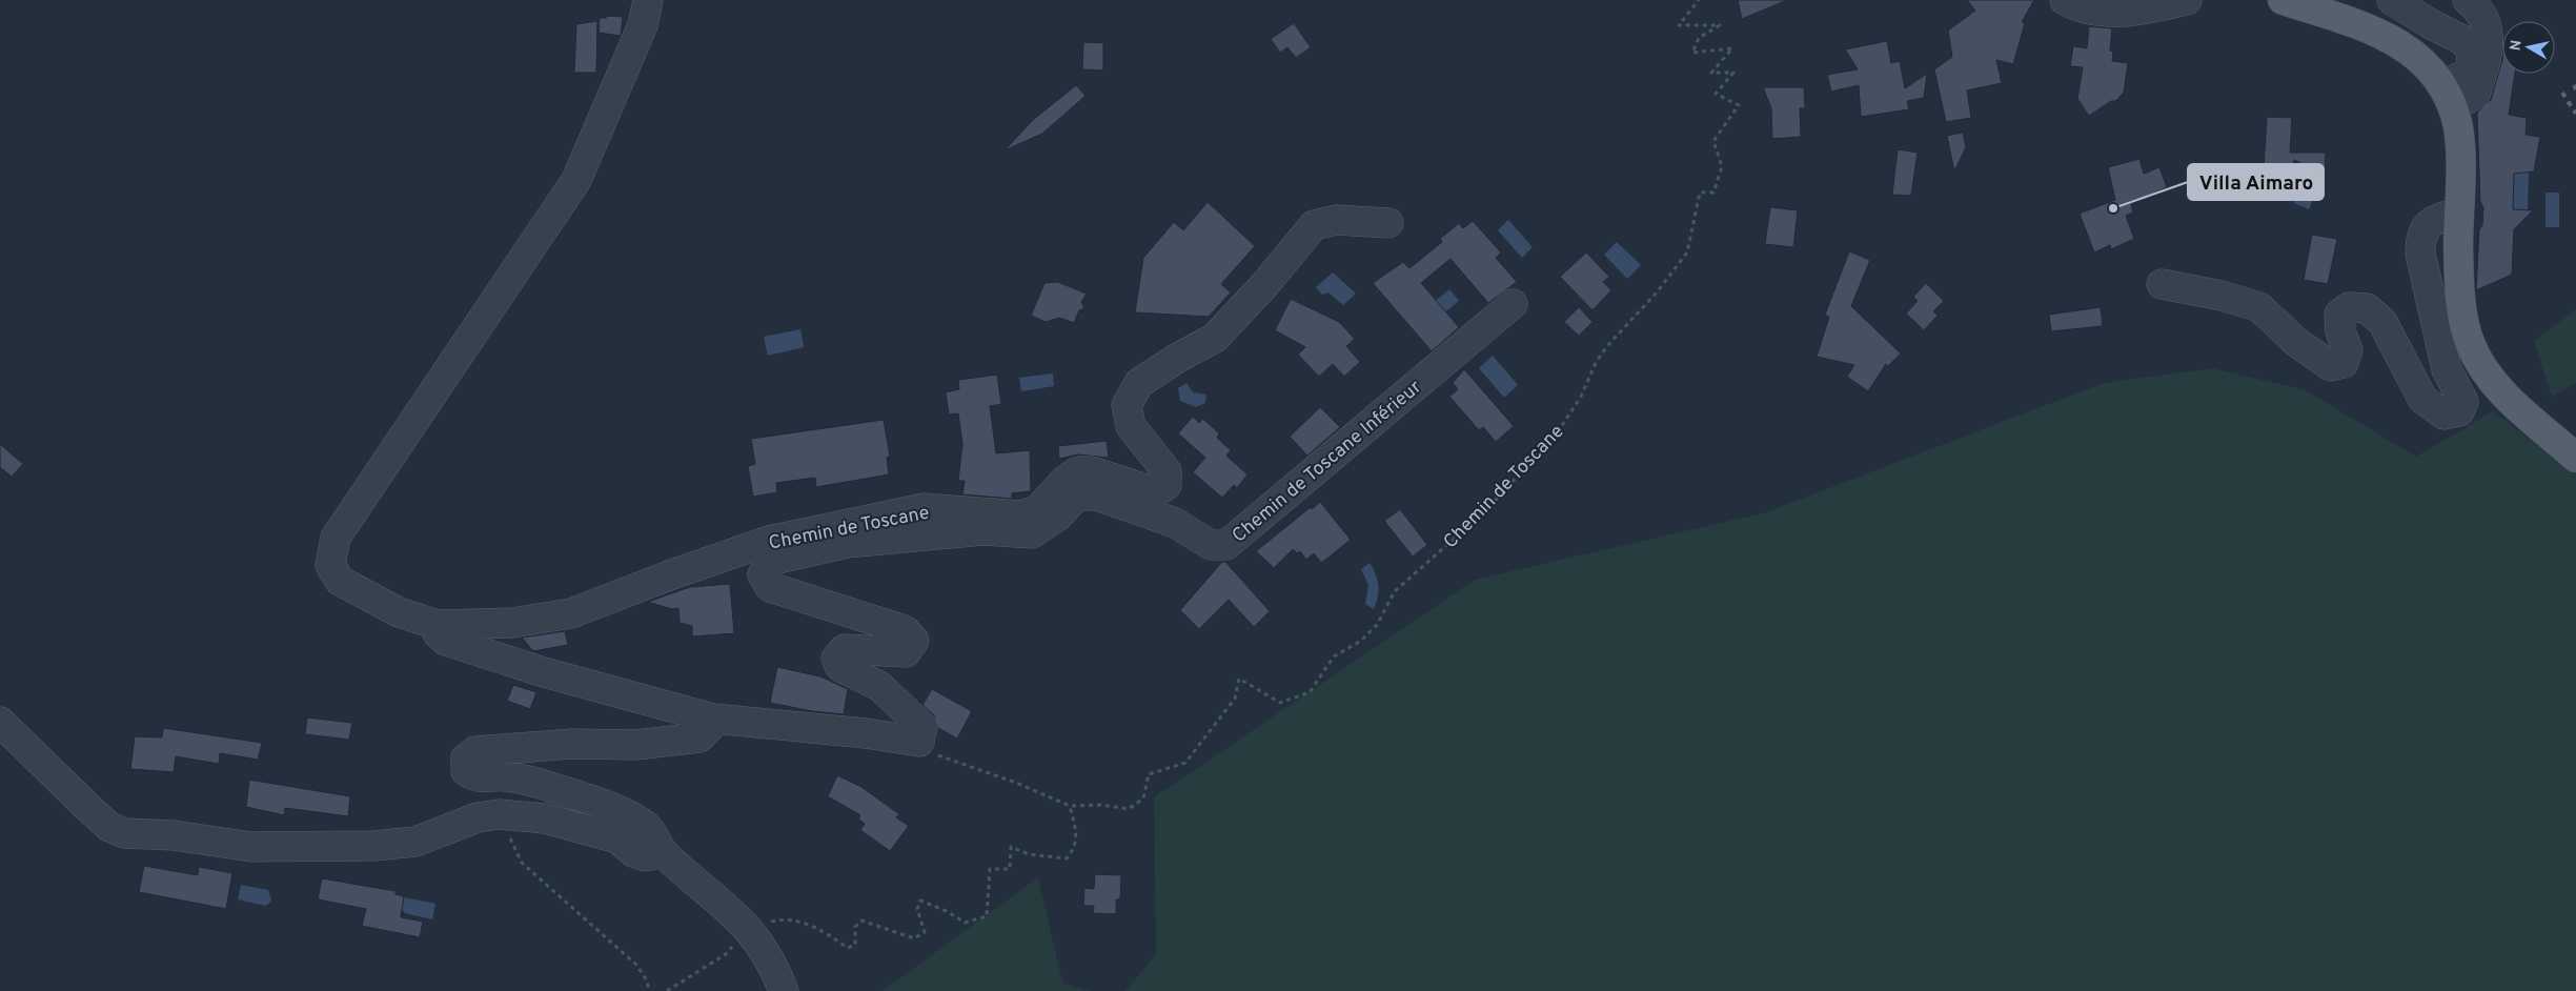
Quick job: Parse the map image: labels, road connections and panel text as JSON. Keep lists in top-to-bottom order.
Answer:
{
  "streets": {
    "street": ["Chemin de Toscane Inférieur", "Chemin de Toscane"]
  },
  "places": ["Villa Aimaro"],
  "north": "left"
}
